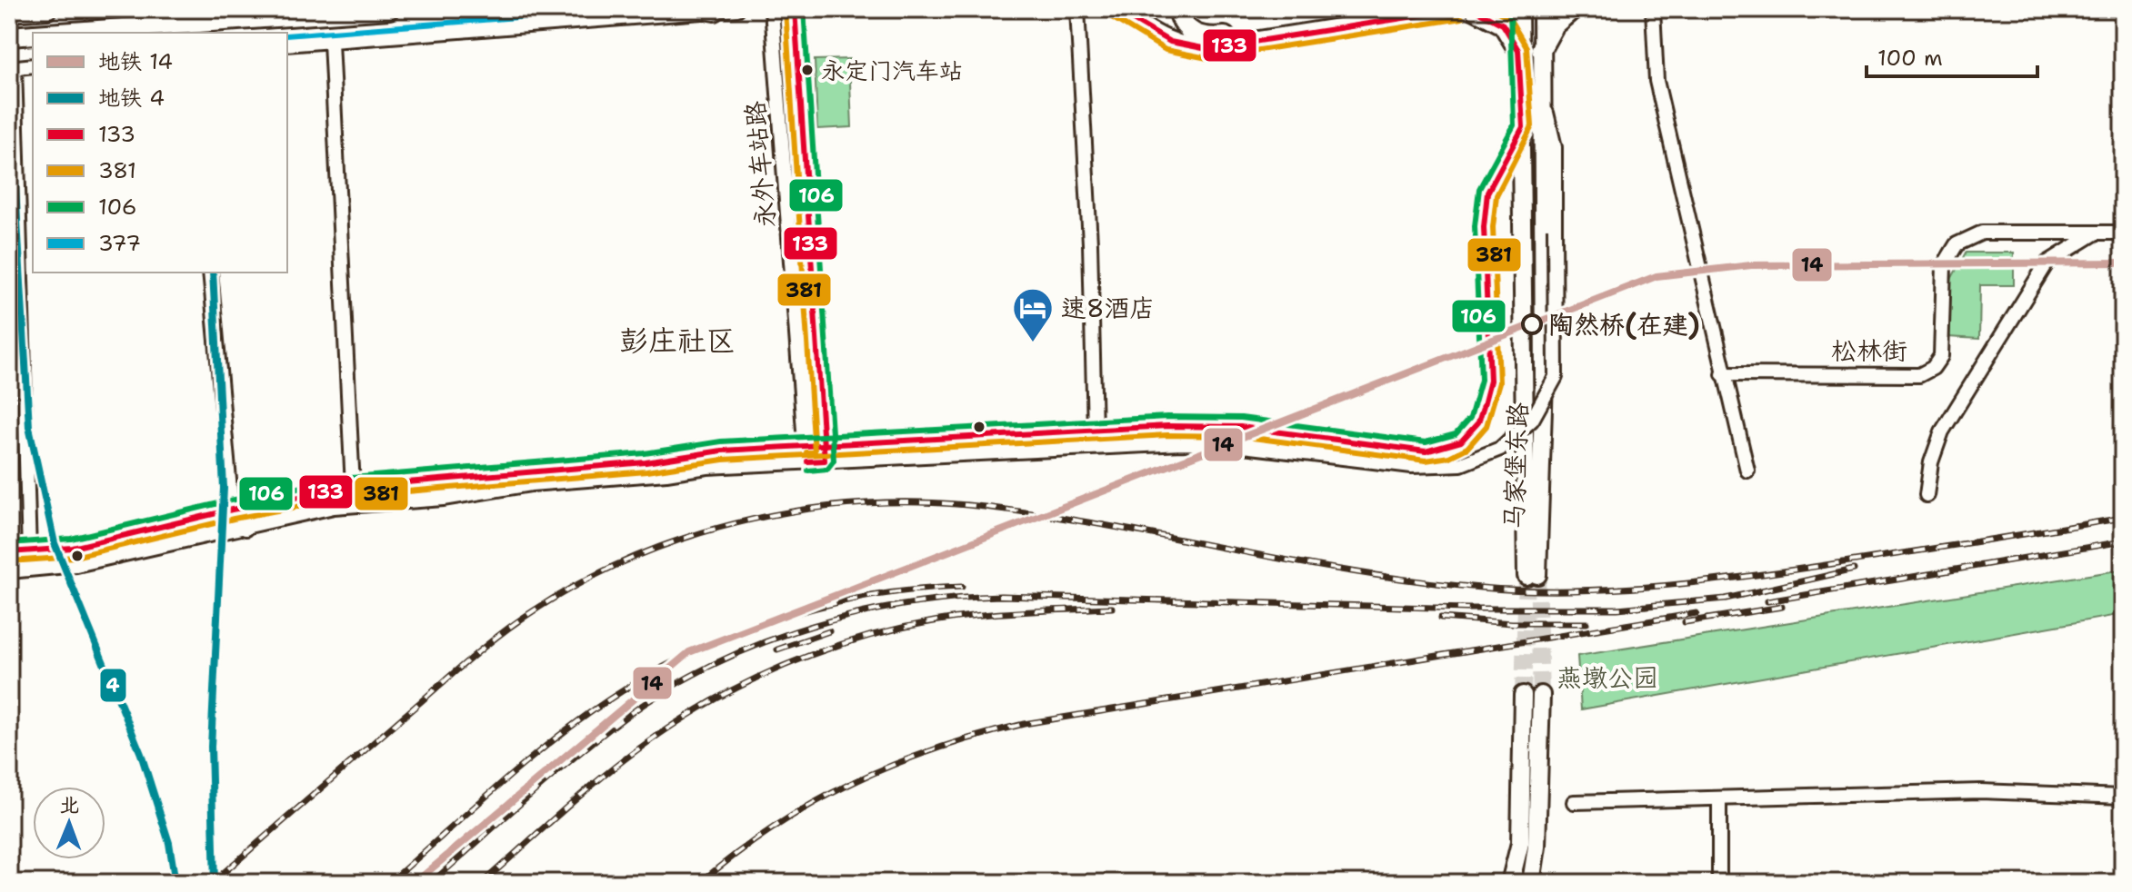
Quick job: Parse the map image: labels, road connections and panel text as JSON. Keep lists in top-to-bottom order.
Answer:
{
  "streets": {
    "main road": ["马家堡东路"],
    "street": ["永外车站路", "松林街"]
  },
  "districts": ["彭庄社区"],
  "parks": ["燕墩公园"],
  "places": {
    "other": ["永定门汽车站", "陶然桥(在建)"],
    "hotel": ["速8酒店"]
  },
  "lines": [
    "transit line 133",
    "transit line 381",
    "transit line 106",
    "transit line 377",
    "metro line 4",
    "metro line 14"
  ],
  "legend": [
    "地铁 14",
    "地铁 4",
    "133",
    "381",
    "106",
    "377"
  ],
  "scale_bar": "100 m",
  "north": "top"
}
